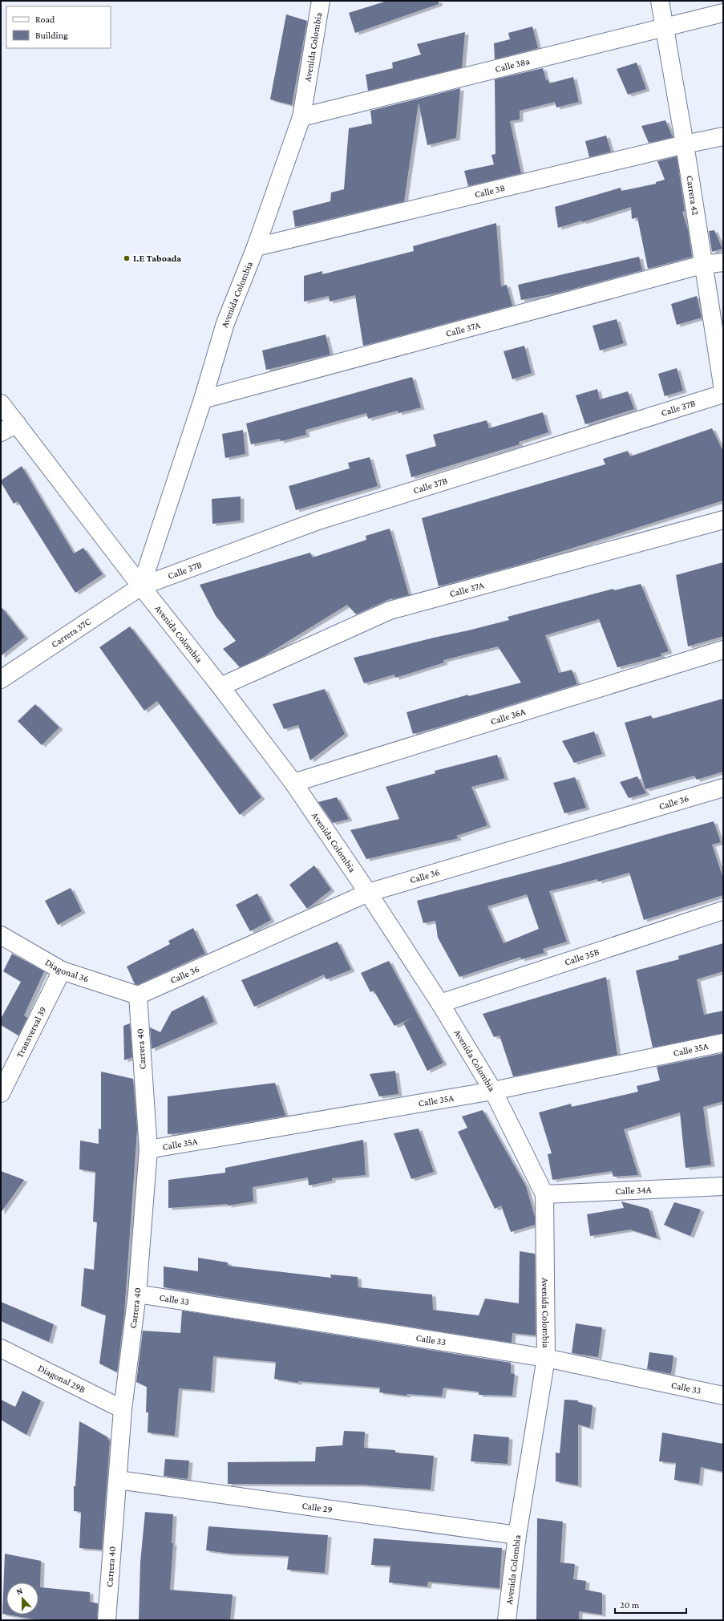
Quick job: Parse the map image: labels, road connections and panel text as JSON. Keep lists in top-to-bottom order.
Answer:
{
  "streets": {
    "street": [
      "Avenida Colombia",
      "Calle 38a",
      "Calle 38",
      "Carrera 42",
      "Calle 37A",
      "Calle 37B",
      "Carrera 37C",
      "Calle 36A",
      "Calle 36",
      "Calle 35B",
      "Diagonal 36",
      "Transversal 39",
      "Carrera 40",
      "Calle 35A",
      "Calle 34A",
      "Calle 33",
      "Diagonal 29B",
      "Calle 29"
    ]
  },
  "crossings": [
    ["Avenida Colombia", "Calle 38a"],
    ["Avenida Colombia", "Calle 38"],
    ["Avenida Colombia", "Calle 37A"],
    ["Avenida Colombia", "Calle 37B"],
    ["Avenida Colombia", "Carrera 37C"],
    ["Avenida Colombia", "Calle 36A"],
    ["Avenida Colombia", "Calle 36"],
    ["Avenida Colombia", "Calle 35B"],
    ["Avenida Colombia", "Calle 35A"],
    ["Avenida Colombia", "Calle 34A"],
    ["Avenida Colombia", "Calle 33"],
    ["Avenida Colombia", "Calle 29"],
    ["Calle 38a", "Carrera 42"],
    ["Calle 38", "Carrera 42"],
    ["Carrera 42", "Calle 37A"],
    ["Calle 37B", "Carrera 37C"],
    ["Calle 36", "Diagonal 36"],
    ["Calle 36", "Carrera 40"],
    ["Diagonal 36", "Transversal 39"],
    ["Diagonal 36", "Carrera 40"],
    ["Carrera 40", "Calle 35A"],
    ["Carrera 40", "Calle 33"],
    ["Carrera 40", "Diagonal 29B"],
    ["Carrera 40", "Calle 29"]
  ],
  "places": ["I.E Taboada"],
  "legend": ["Road", "Building"],
  "scale_bar": "20 m",
  "north": "top"
}
